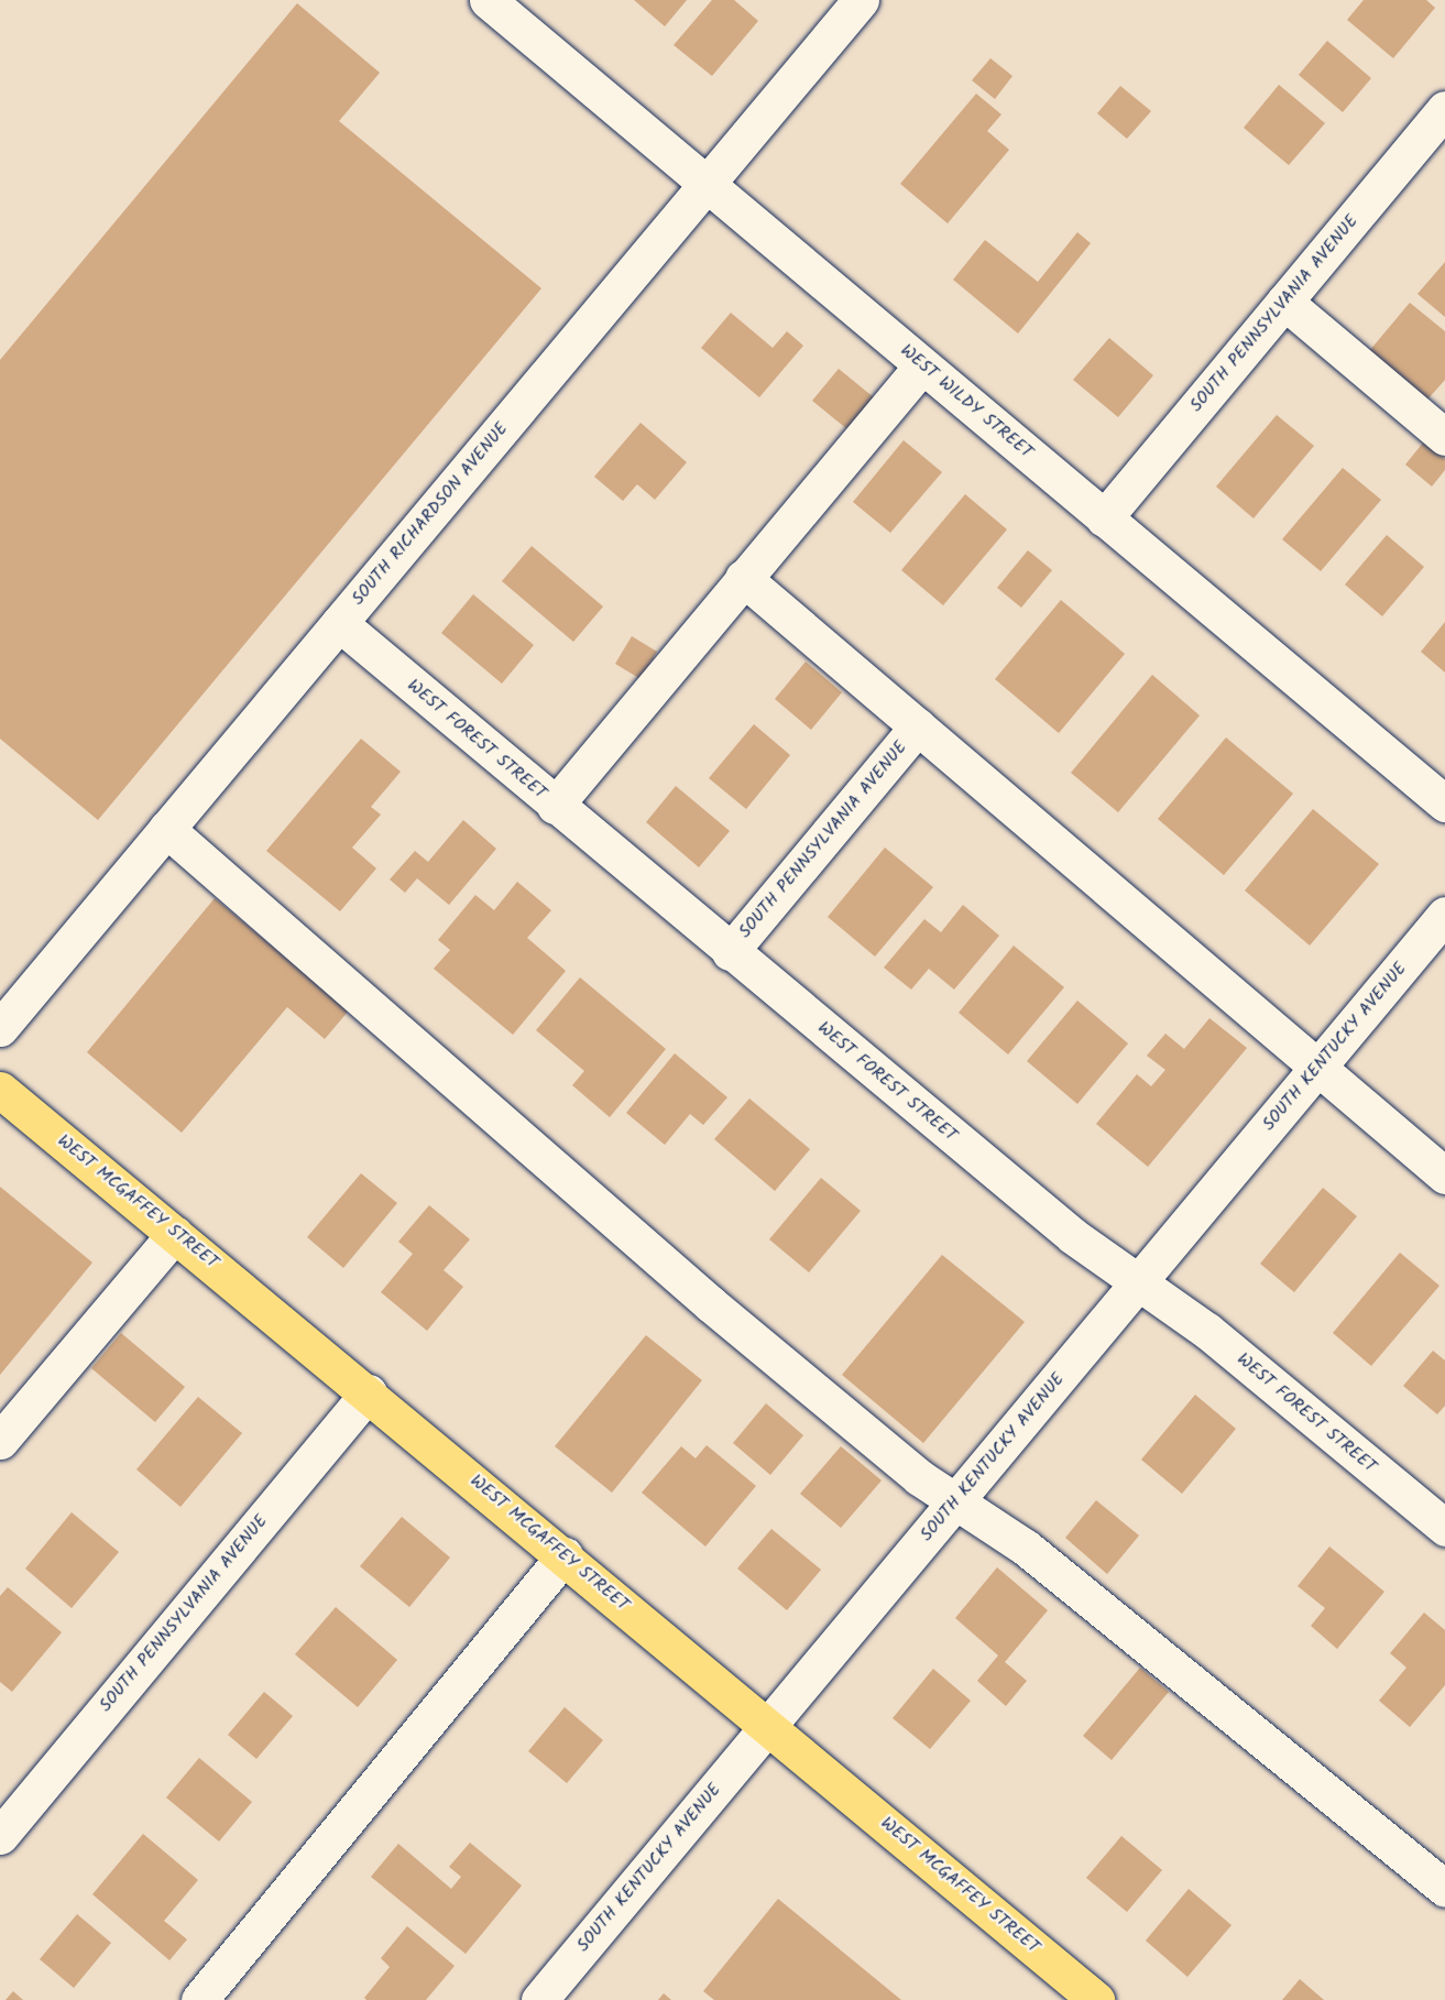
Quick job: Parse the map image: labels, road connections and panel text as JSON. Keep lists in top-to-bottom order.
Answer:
{
  "streets": {
    "main road": ["WEST MCGAFFEY STREET"],
    "street": [
      "SOUTH PENNSYLVANIA AVENUE",
      "WEST WILDY STREET",
      "SOUTH RICHARDSON AVENUE",
      "WEST FOREST STREET",
      "SOUTH KENTUCKY AVENUE"
    ]
  },
  "crossings": [
    ["SOUTH PENNSYLVANIA AVENUE", "WEST WILDY STREET"],
    ["SOUTH PENNSYLVANIA AVENUE", "WEST FOREST STREET"],
    ["SOUTH PENNSYLVANIA AVENUE", "WEST MCGAFFEY STREET"],
    ["WEST WILDY STREET", "SOUTH RICHARDSON AVENUE"],
    ["SOUTH RICHARDSON AVENUE", "WEST FOREST STREET"],
    ["WEST FOREST STREET", "SOUTH KENTUCKY AVENUE"],
    ["SOUTH KENTUCKY AVENUE", "WEST MCGAFFEY STREET"]
  ]
}
